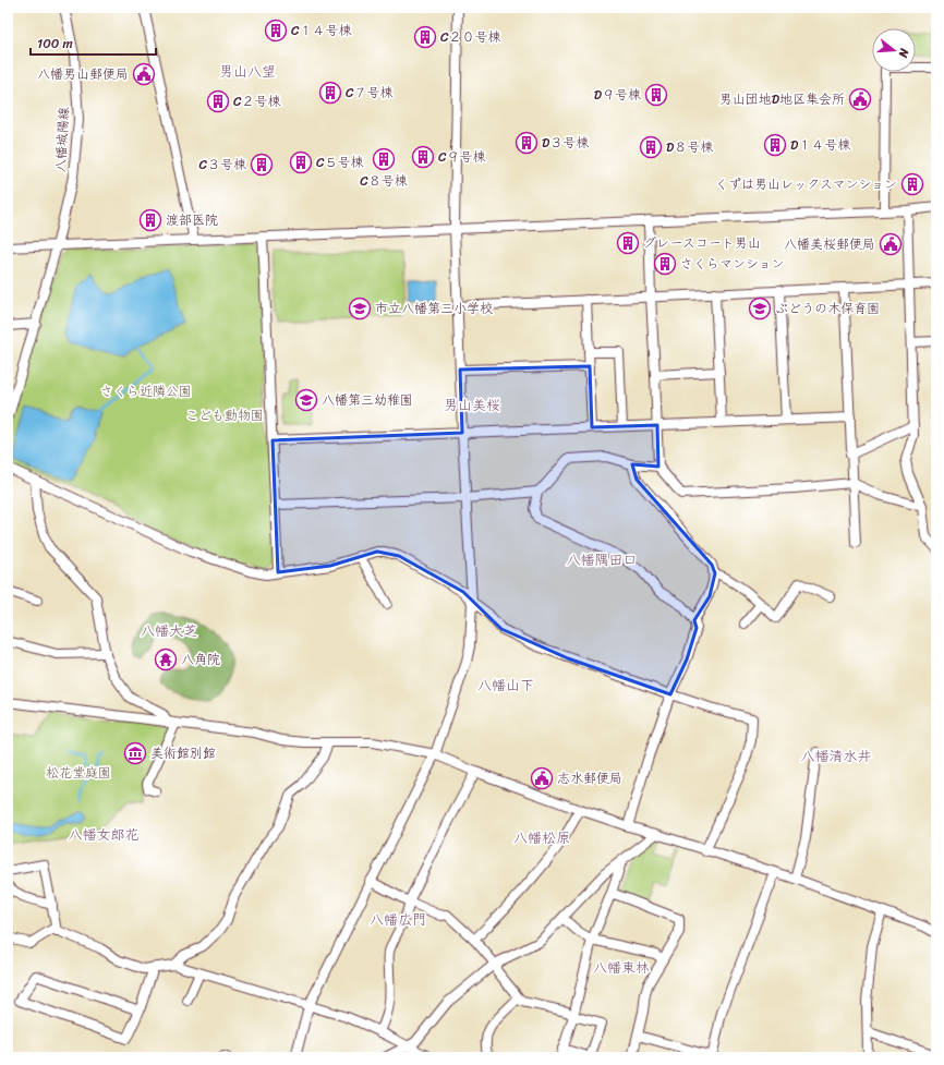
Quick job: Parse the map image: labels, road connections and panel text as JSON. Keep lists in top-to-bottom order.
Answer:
{
  "streets": {
    "street": ["八幡城陽線"]
  },
  "districts": [
    "男山八望",
    "男山美桜",
    "八幡隅田口",
    "八幡大芝",
    "八幡山下",
    "八幡清水井",
    "八幡女郎花",
    "八幡松原",
    "八幡広門",
    "八幡東林"
  ],
  "parks": ["さくら近隣公園", "こども動物園", "松花堂庭園"],
  "places": {
    "building": [
      "C１４号棟",
      "C２０号棟",
      "C７号棟",
      "D９号棟",
      "C２号棟",
      "D３号棟",
      "D１４号棟",
      "D８号棟",
      "C９号棟",
      "C８号棟",
      "C５号棟",
      "C３号棟",
      "くずは男山レックスマンション",
      "渡部医院",
      "グレースコート男山",
      "さくらマンション"
    ],
    "public building": [
      "八幡男山郵便局",
      "男山団地D地区集会所",
      "八幡美桜郵便局",
      "志水郵便局"
    ],
    "school or university": ["市立八幡第三小学校", "ぶどうの木保育園", "八幡第三幼稚園"],
    "temple": ["八角院"],
    "museum": ["美術館別館"]
  },
  "scale_bar": "100 m",
  "north": "right"
}
